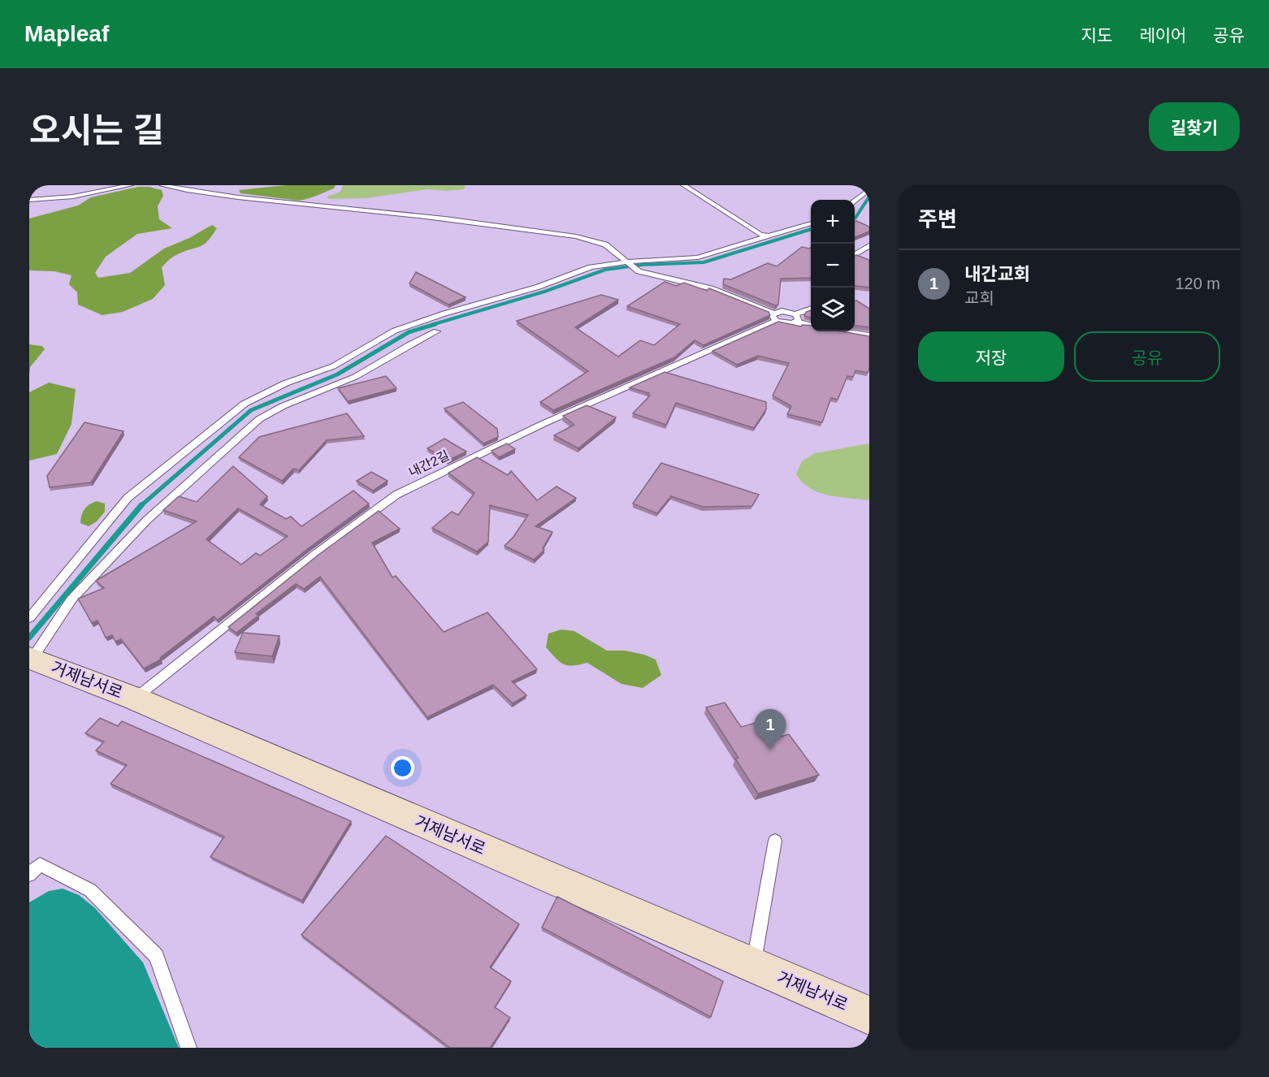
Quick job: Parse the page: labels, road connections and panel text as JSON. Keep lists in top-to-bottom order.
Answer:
{
  "streets": {
    "main road": ["거제남서로"],
    "lane": ["내간2길"]
  },
  "crossings": [
    ["내간2길", "거제남서로"]
  ],
  "page": {
    "header": "Mapleaf",
    "nav": ["지도", "레이어", "공유"],
    "title": "오시는 길",
    "buttons": [
      "길찾기",
      ["저장", "공유"]
    ],
    "heading": "주변",
    "map_buttons": ["+", "−"],
    "list": [
      {
        "mark": "1",
        "name": "내간교회",
        "note": "교회",
        "value": "120 m"
      }
    ],
    "pins": "1"
  }
}
